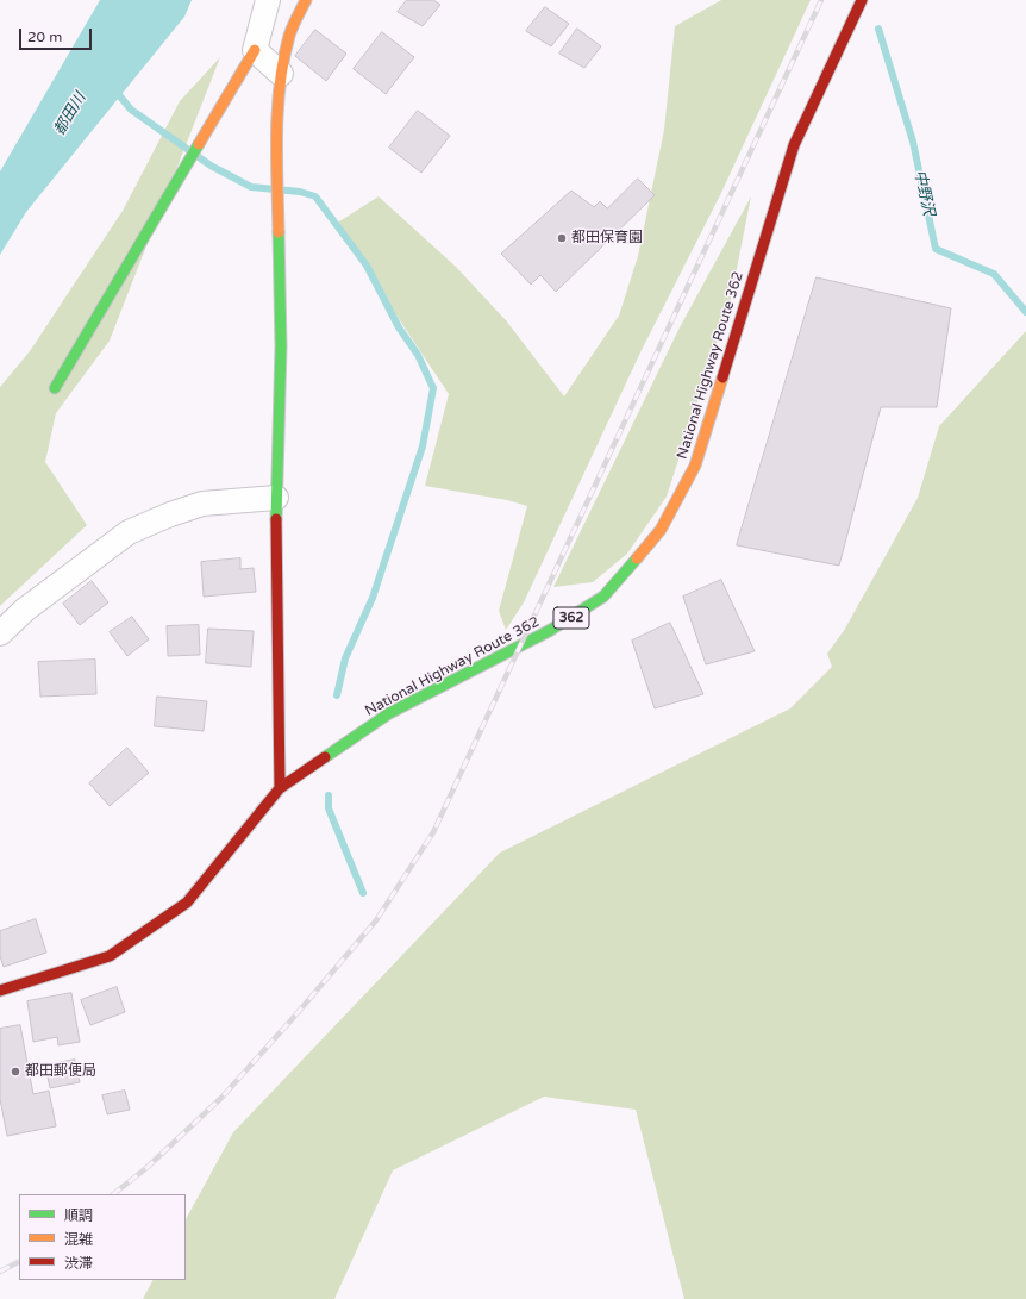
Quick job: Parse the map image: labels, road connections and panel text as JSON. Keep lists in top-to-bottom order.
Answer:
{
  "streets": {
    "main road": ["National Highway Route 362", "362"]
  },
  "water": ["都田川", "中野沢"],
  "places": ["都田保育園", "都田郵便局"],
  "legend": ["順調", "混雑", "渋滞"],
  "scale_bar": "20 m"
}
